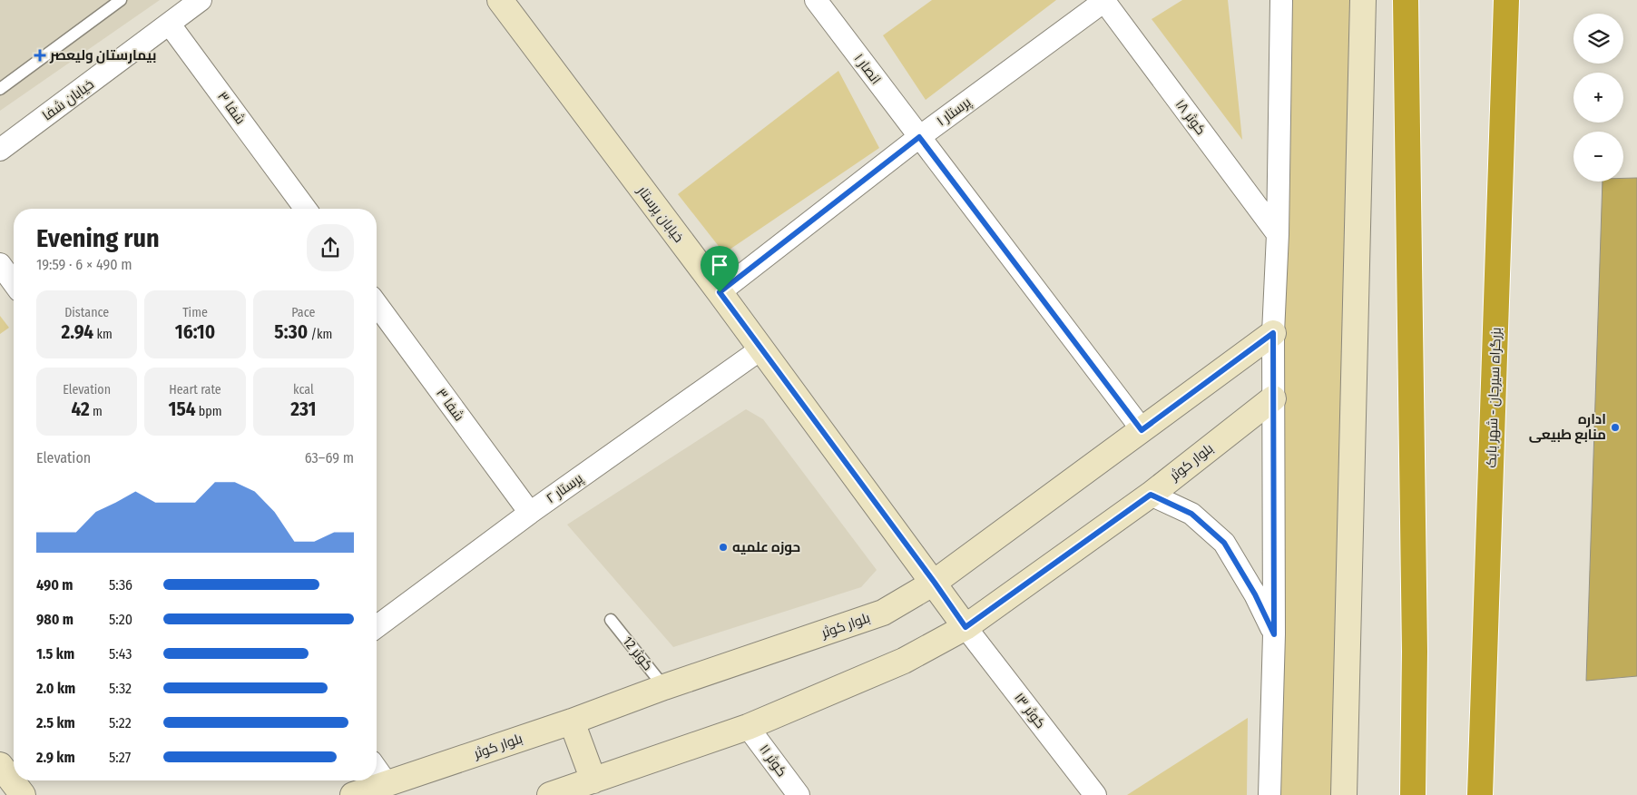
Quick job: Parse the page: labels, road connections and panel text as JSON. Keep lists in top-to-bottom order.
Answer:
{
  "streets": {
    "highway": ["بزرگراه سیرجان - شهر بابک"],
    "street": [
      "انصار ۱",
      "خیابان شفا",
      "شفا ۳",
      "پرستار ۱",
      "کوثر ۱۸",
      "خیابان پرستار",
      "بلوار کوثر",
      "پرستار ۲",
      "کوثر ۱۳",
      "کوثر ۱۱"
    ],
    "lane": ["کوثر 12"]
  },
  "crossings": [
    ["انصار ۱", "پرستار ۱"],
    ["انصار ۱", "بلوار کوثر"],
    ["خیابان شفا", "شفا ۳"],
    ["شفا ۳", "پرستار ۲"],
    ["پرستار ۱", "کوثر ۱۸"],
    ["پرستار ۱", "خیابان پرستار"],
    ["خیابان پرستار", "بلوار کوثر"],
    ["خیابان پرستار", "پرستار ۲"],
    ["خیابان پرستار", "کوثر ۱۳"],
    ["بلوار کوثر", "کوثر 12"],
    ["بلوار کوثر", "کوثر ۱۳"],
    ["بلوار کوثر", "کوثر ۱۱"]
  ],
  "places": {
    "health": ["بیمارستان ولیعصر"],
    "other": ["اداره منابع طبیعی", "حوزه علمیه"]
  },
  "page": {
    "map_buttons": ["+", "−"],
    "heading": ["Evening run", "19:59 · 6 × 490 m"],
    "stats": [
      ["Distance", "2.94 km"],
      ["Time", "16:10"],
      ["Pace", "5:30 /km"],
      ["Elevation", "42 m"],
      ["Heart rate", "154 bpm"],
      ["kcal", "231"]
    ],
    "chart": ["Elevation", "63–69 m"],
    "list": [
      {
        "name": "490 m",
        "note": "5:36"
      },
      {
        "name": "980 m",
        "note": "5:20"
      },
      {
        "name": "1.5 km",
        "note": "5:43"
      },
      {
        "name": "2.0 km",
        "note": "5:32"
      },
      {
        "name": "2.5 km",
        "note": "5:22"
      },
      {
        "name": "2.9 km",
        "note": "5:27"
      }
    ]
  }
}
